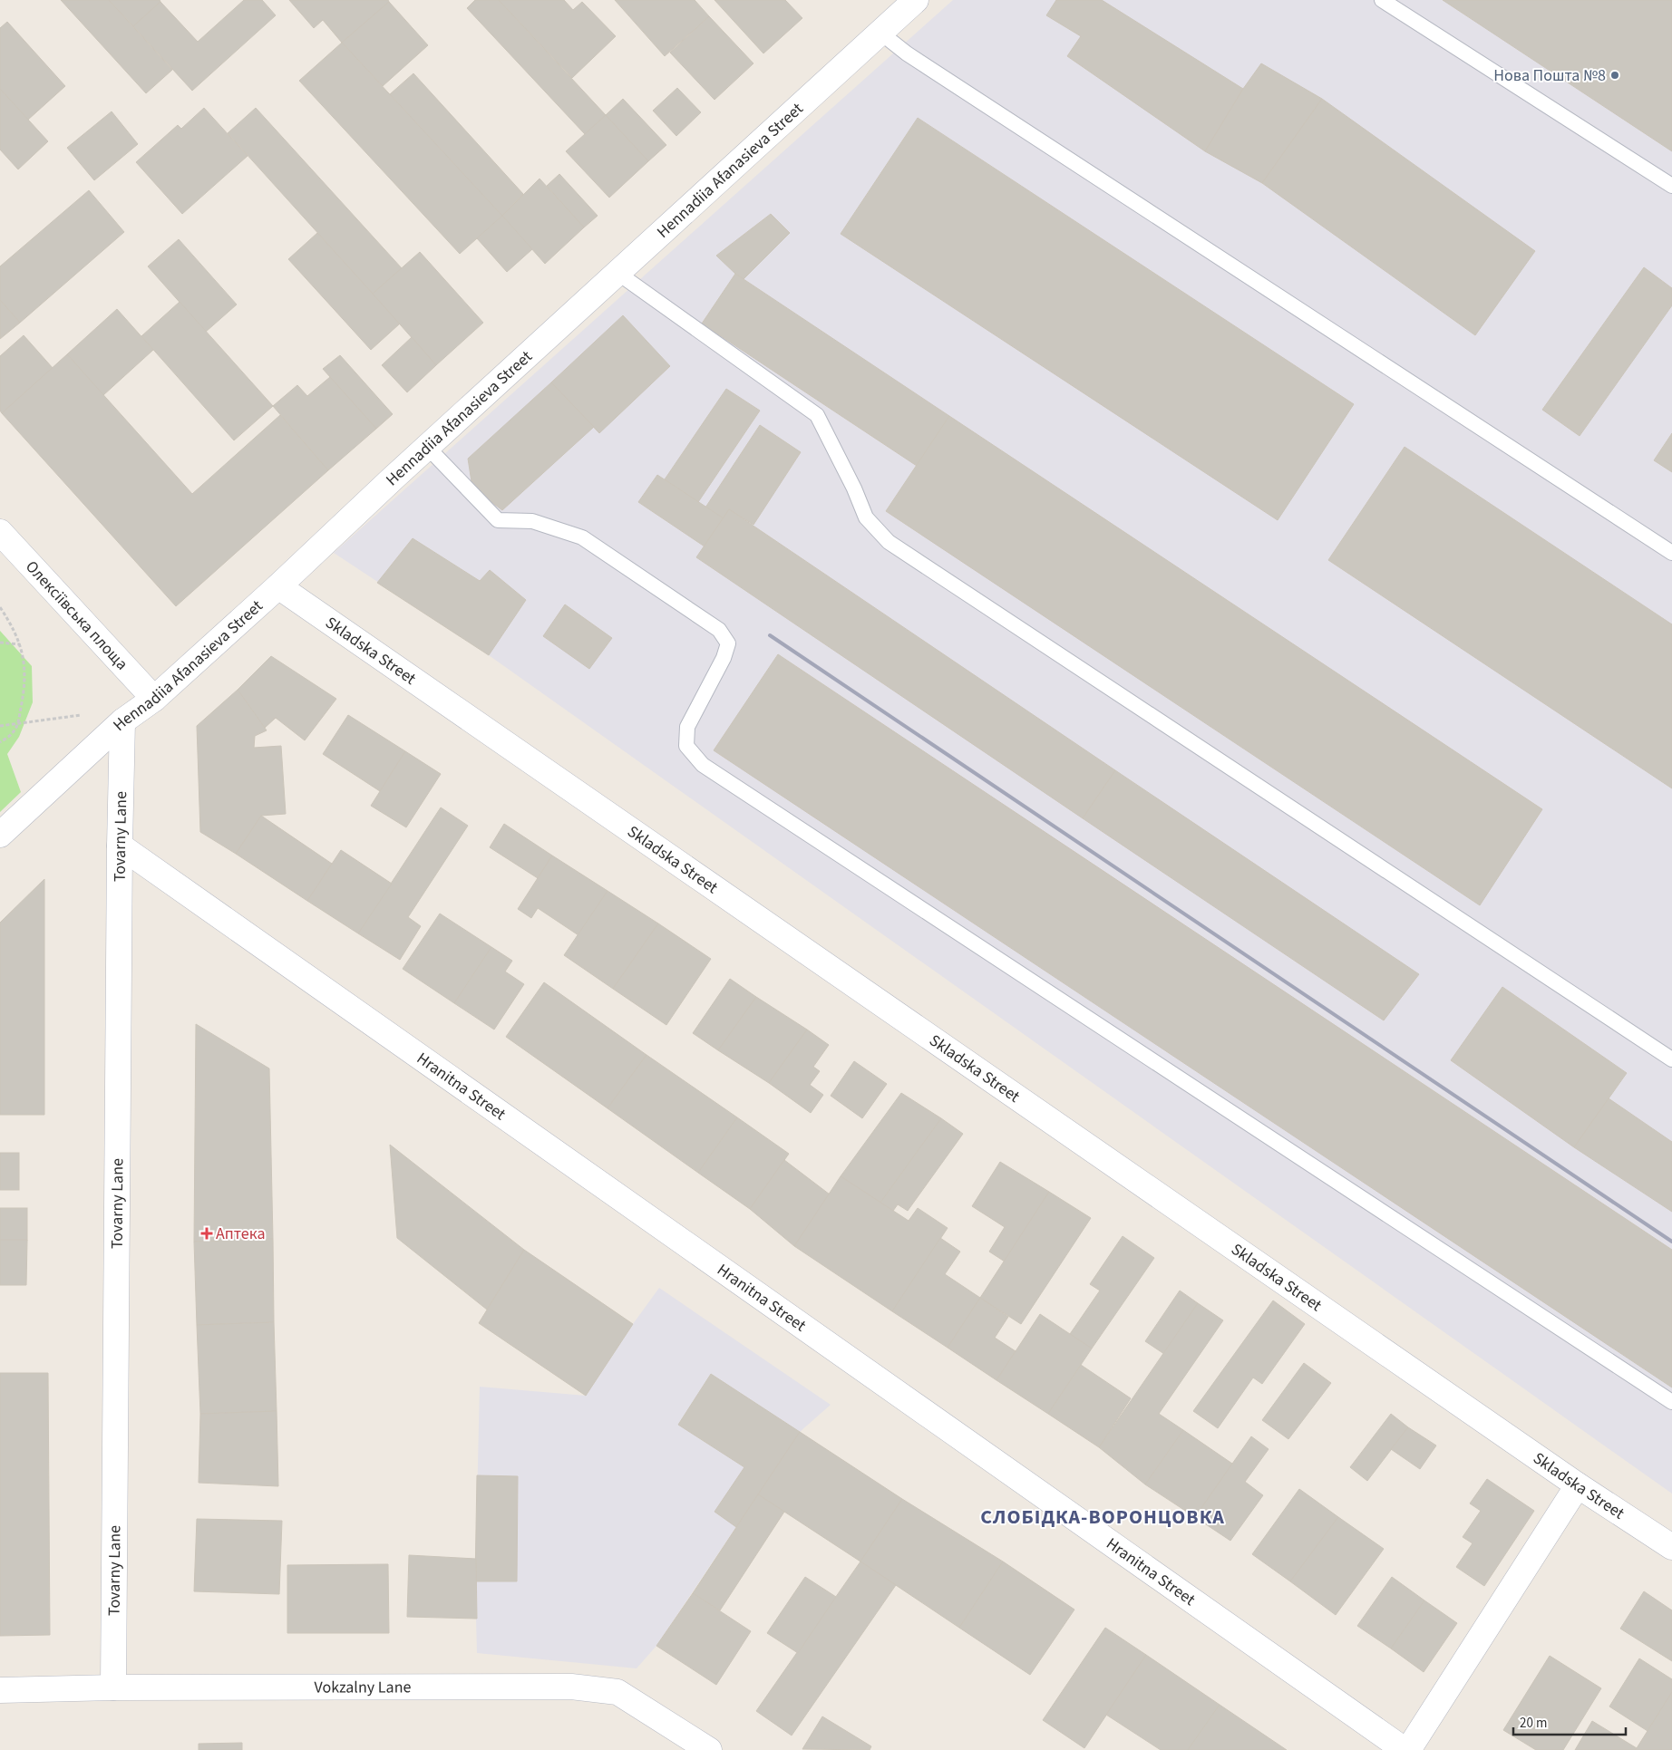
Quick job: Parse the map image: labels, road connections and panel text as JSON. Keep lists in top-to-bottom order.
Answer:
{
  "streets": {
    "street": [
      "Hennadiia Afanasieva Street",
      "Олексіївська площа",
      "Skladska Street",
      "Tovarny Lane",
      "Hranitna Street",
      "Vokzalny Lane"
    ]
  },
  "crossings": [
    ["Hennadiia Afanasieva Street", "Олексіївська площа"],
    ["Hennadiia Afanasieva Street", "Skladska Street"],
    ["Hennadiia Afanasieva Street", "Tovarny Lane"],
    ["Tovarny Lane", "Hranitna Street"],
    ["Tovarny Lane", "Vokzalny Lane"]
  ],
  "districts": ["СЛОБІДКА-ВОРОНЦОВКА"],
  "places": {
    "other": ["Нова Пошта №8"],
    "health": ["Аптека"]
  },
  "scale_bar": "20 m"
}
